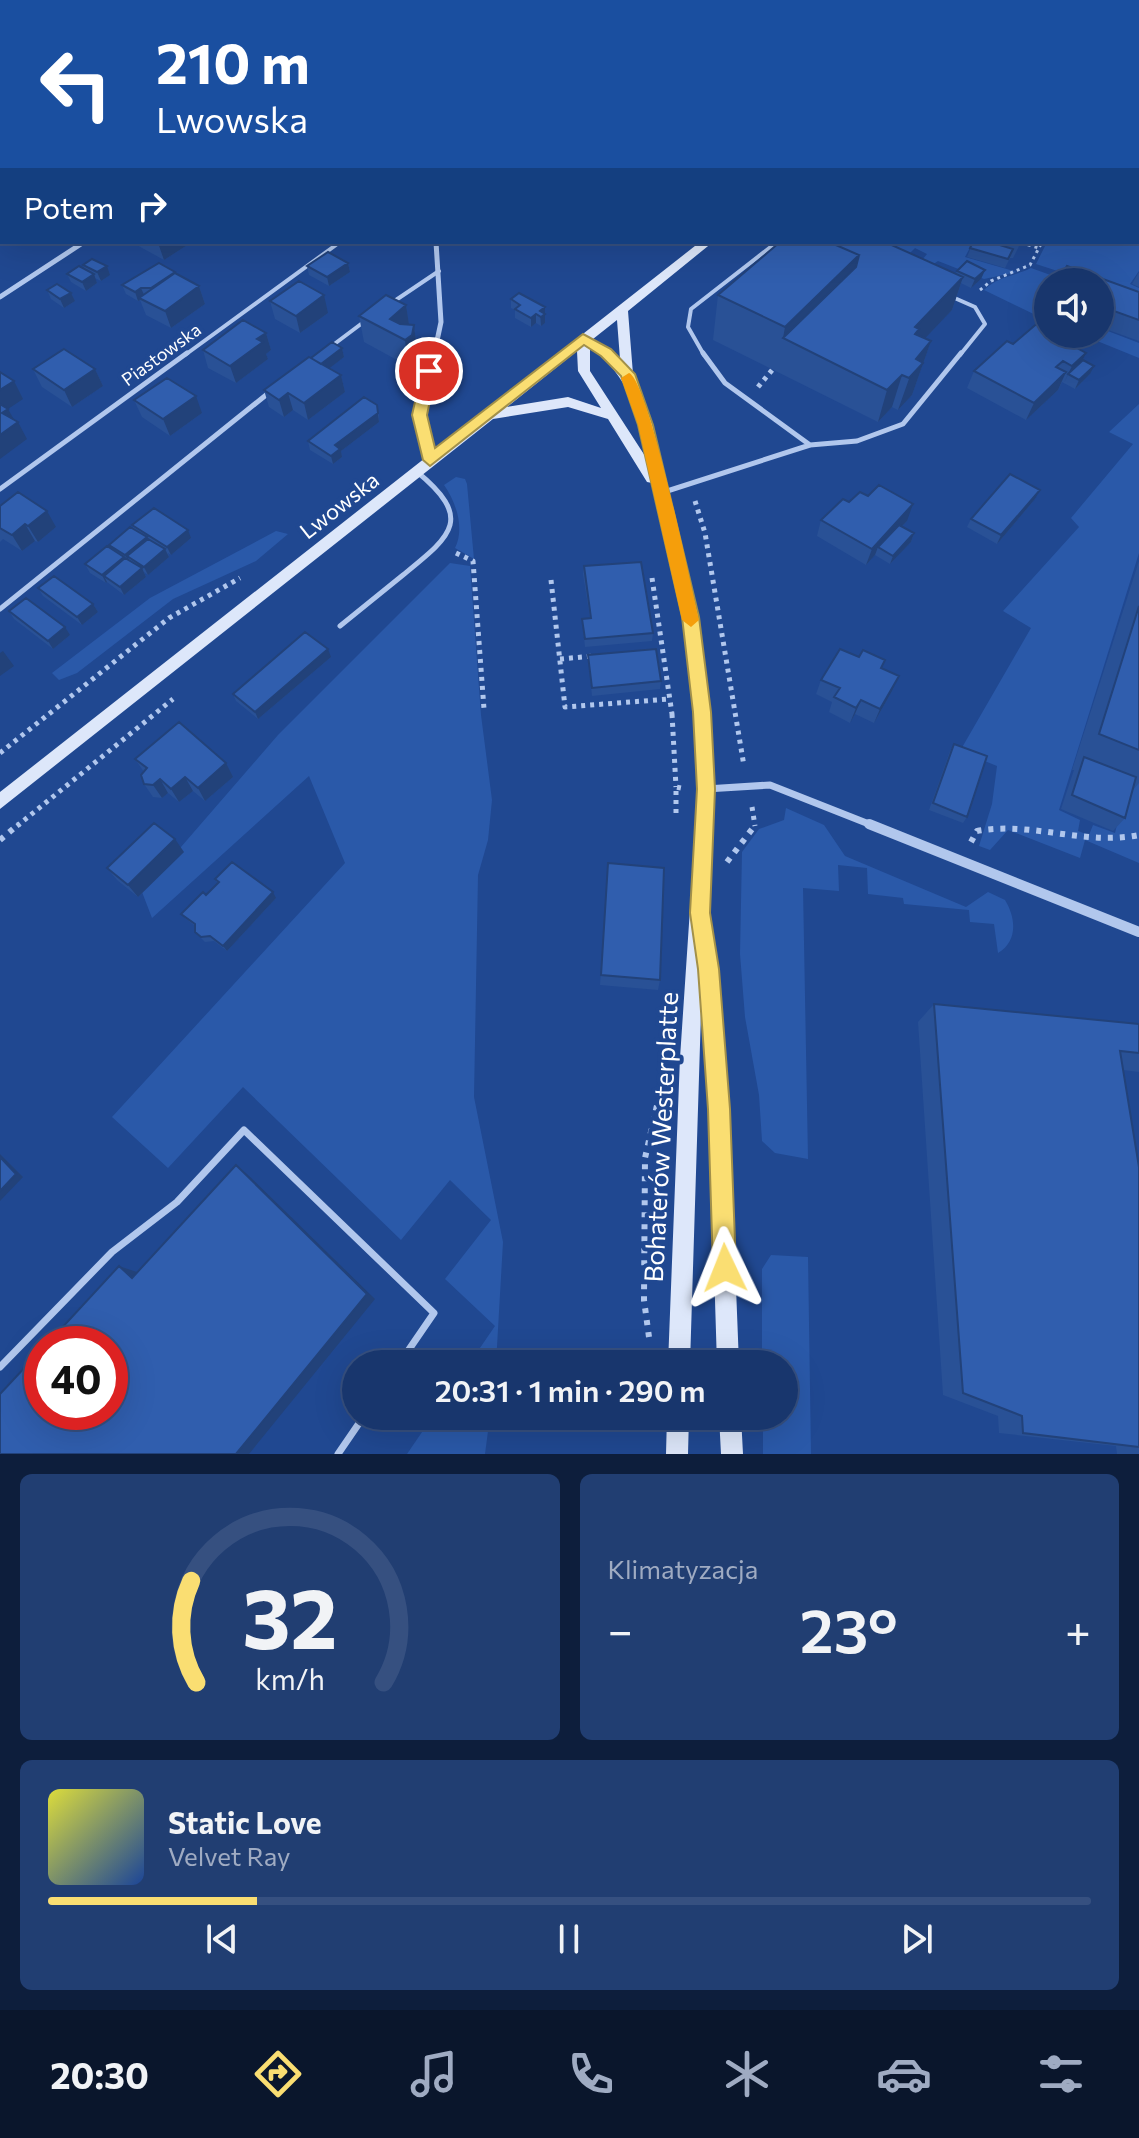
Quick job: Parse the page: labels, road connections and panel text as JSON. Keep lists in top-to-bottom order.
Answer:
{
  "streets": {
    "street": ["Lwowska", "Bohaterów Westerplatte"],
    "lane": ["Piastowska"]
  },
  "crossings": [
    ["Lwowska", "Bohaterów Westerplatte"]
  ],
  "page": {
    "turn": ["210 m", "Lwowska"],
    "then": "Potem",
    "limit": "40",
    "trip": "20:31 · 1 min · 290 m",
    "tile": "Klimatyzacja",
    "heat": ["−", "23°", "+"],
    "song": ["Static Love", "Velvet Ray"],
    "tabs": "20:30",
    "gauge": ["32", "km/h"]
  }
}
